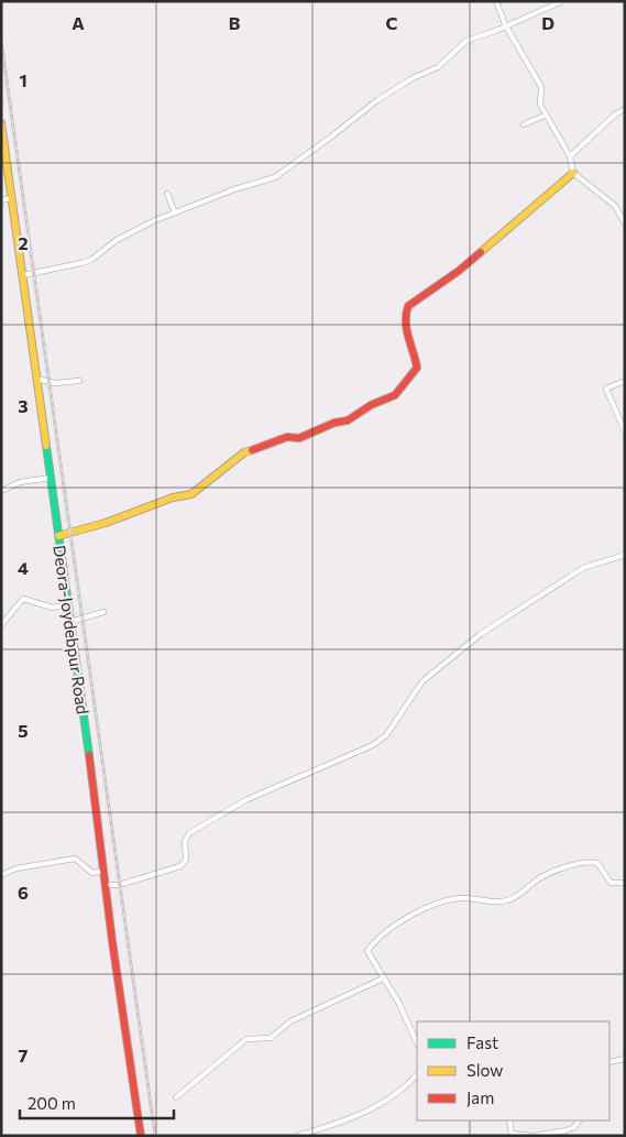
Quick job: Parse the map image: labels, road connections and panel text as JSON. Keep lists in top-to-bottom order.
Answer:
{
  "streets": {
    "street": ["Deora-Joydebpur Road"]
  },
  "legend": ["Fast", "Slow", "Jam"],
  "scale_bar": "200 m",
  "grid": {
    "columns": [
      "A",
      "B",
      "C",
      "D"
    ],
    "rows": [
      "1",
      "2",
      "3",
      "4",
      "5",
      "6",
      "7"
    ]
  }
}
